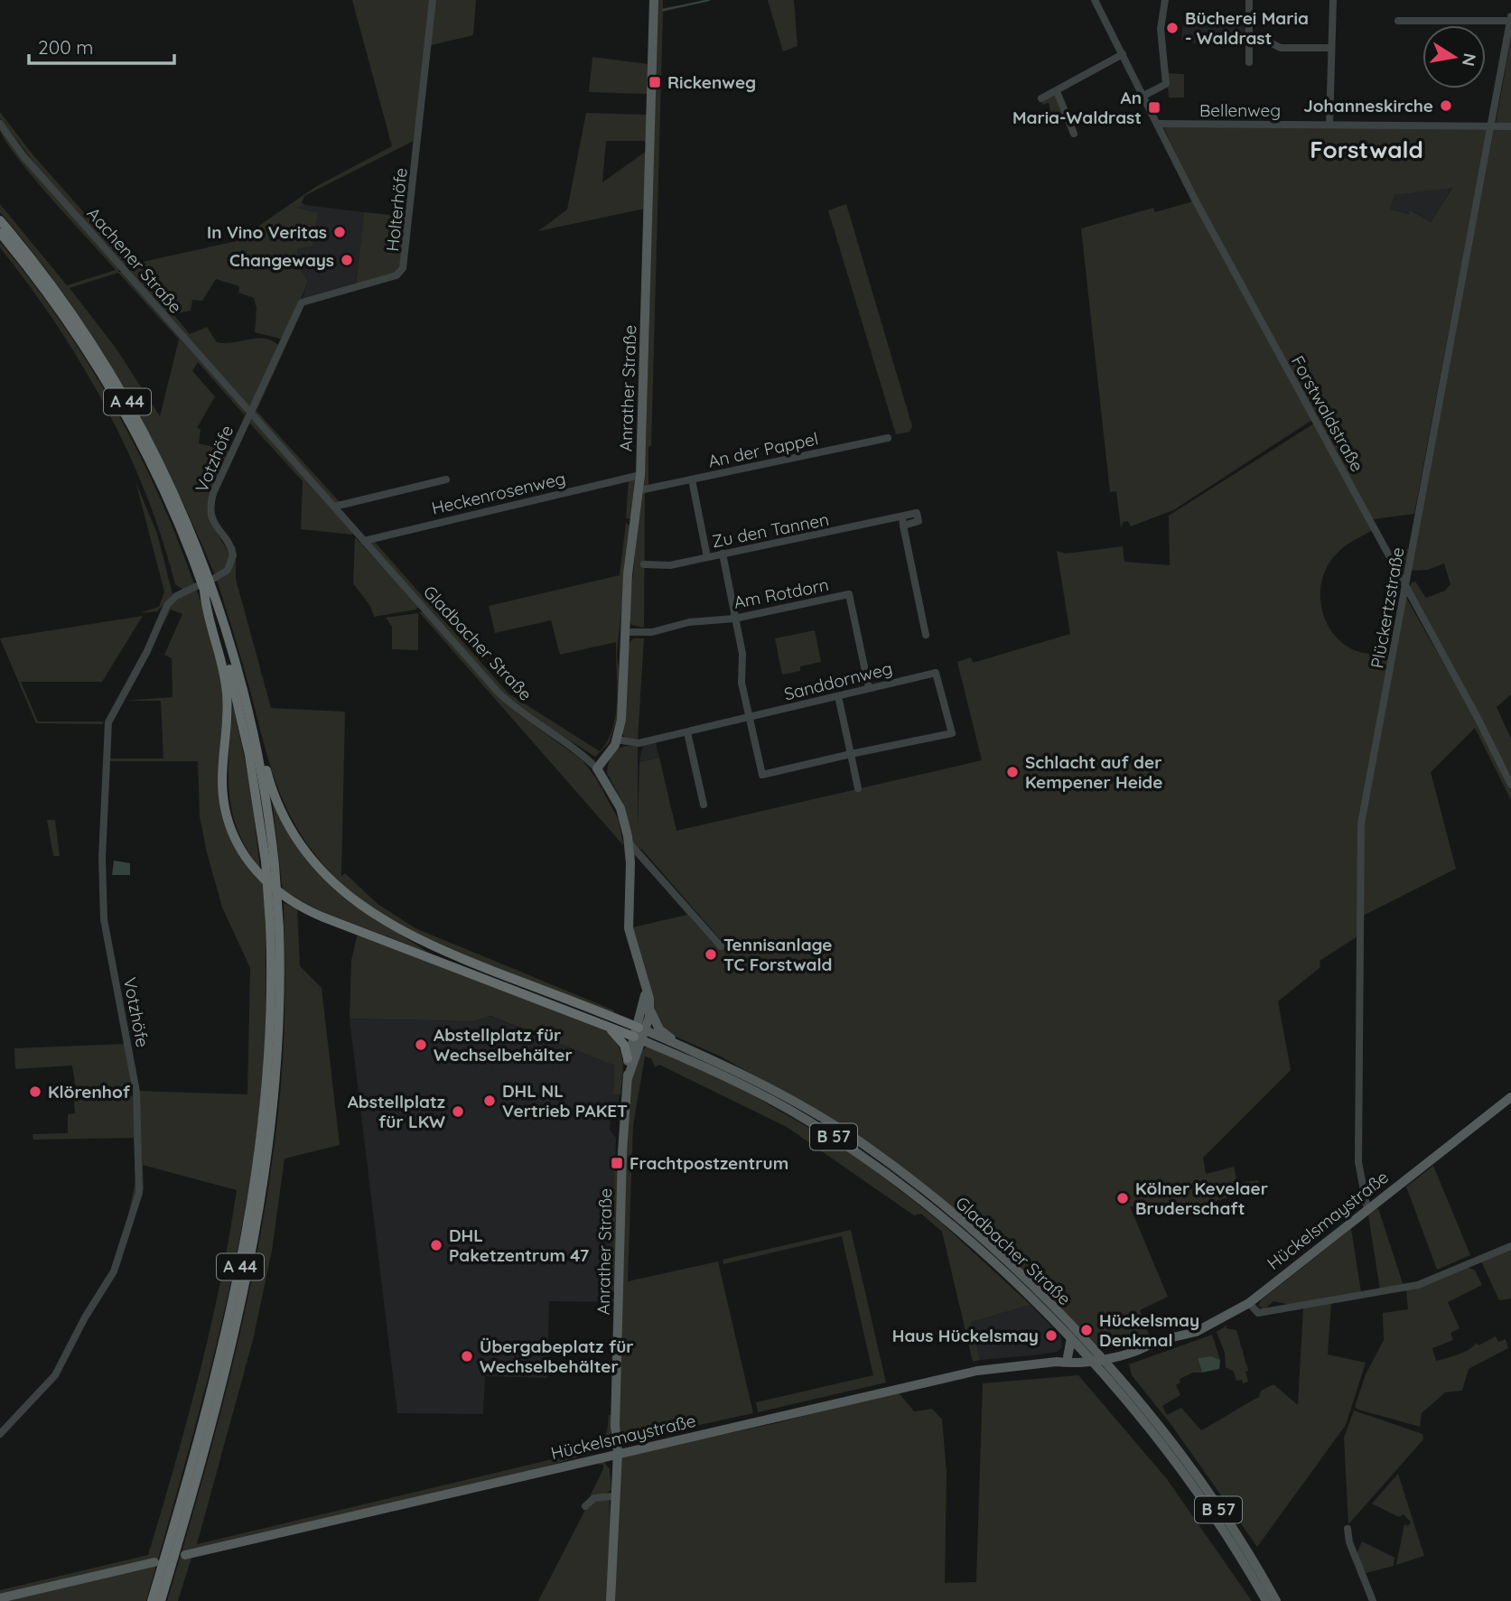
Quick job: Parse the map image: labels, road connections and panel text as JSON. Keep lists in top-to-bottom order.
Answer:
{
  "streets": {
    "highway": ["A 44"],
    "main road": [
      "Anrather Straße",
      "Gladbacher Straße",
      "B 57",
      "Hückelsmaystraße"
    ],
    "street": [
      "Bellenweg",
      "Holterhöfe",
      "Aachener Straße",
      "Forstwaldstraße",
      "An der Pappel",
      "Votzhöfe",
      "Heckenrosenweg",
      "Zu den Tannen",
      "Am Rotdorn",
      "Plückertzstraße",
      "Sanddornweg"
    ]
  },
  "crossings": [
    ["Bellenweg", "Forstwaldstraße"],
    ["Bellenweg", "Plückertzstraße"],
    ["Holterhöfe", "Aachener Straße"],
    ["Holterhöfe", "Votzhöfe"],
    ["Holterhöfe", "Gladbacher Straße"],
    ["Aachener Straße", "Votzhöfe"],
    ["Aachener Straße", "Gladbacher Straße"],
    ["Anrather Straße", "Heckenrosenweg"],
    ["Anrather Straße", "Am Rotdorn"],
    ["Anrather Straße", "Gladbacher Straße"],
    ["Anrather Straße", "Sanddornweg"],
    ["Anrather Straße", "Hückelsmaystraße"],
    ["A 44", "Votzhöfe"],
    ["Forstwaldstraße", "Plückertzstraße"],
    ["Votzhöfe", "Gladbacher Straße"],
    ["Heckenrosenweg", "Gladbacher Straße"],
    ["Am Rotdorn", "Sanddornweg"],
    ["Plückertzstraße", "Hückelsmaystraße"],
    ["Gladbacher Straße", "Hückelsmaystraße"]
  ],
  "districts": ["Forstwald"],
  "places": {
    "other": [
      "Bücherei Maria - Waldrast",
      "Johanneskirche",
      "In Vino Veritas",
      "Changeways",
      "Schlacht auf der Kempener Heide",
      "Tennisanlage TC Forstwald",
      "Abstellplatz für Wechselbehälter",
      "Klörenhof",
      "DHL NL Vertrieb PAKET",
      "Abstellplatz für LKW",
      "Kölner Kevelaer Bruderschaft",
      "DHL Paketzentrum 47",
      "Hückelsmay Denkmal",
      "Haus Hückelsmay",
      "Übergabeplatz für Wechselbehälter"
    ],
    "transit": ["Rickenweg", "An Maria-Waldrast", "Frachtpostzentrum"]
  },
  "scale_bar": "200 m",
  "north": "right"
}
